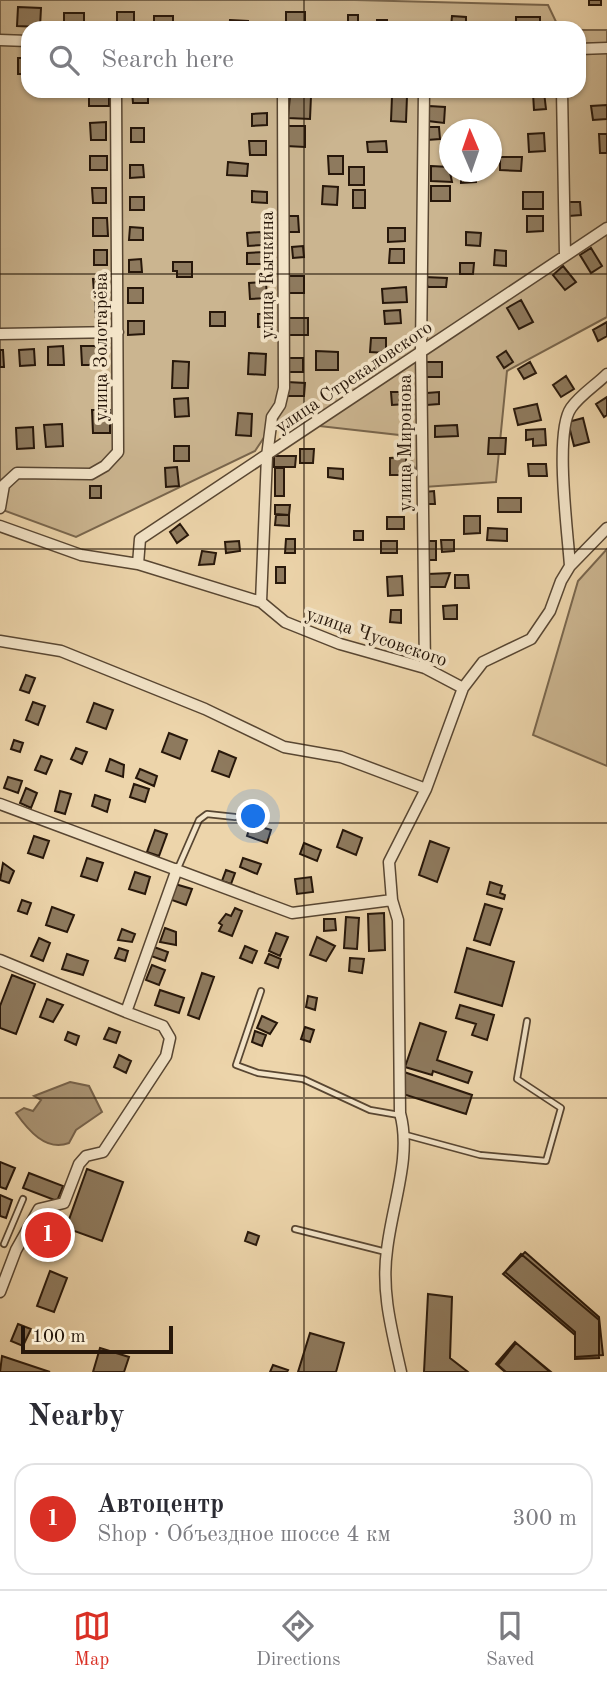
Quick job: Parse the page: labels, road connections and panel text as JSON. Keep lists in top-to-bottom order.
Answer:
{
  "streets": {
    "street": [
      "улица Кычкина",
      "улица Золотарёва",
      "улица Стрекаловского",
      "улица Миронова",
      "улица Чусовского"
    ]
  },
  "crossings": [
    ["улица Кычкина", "улица Стрекаловского"],
    ["улица Кычкина", "улица Чусовского"],
    ["улица Стрекаловского", "улица Миронова"],
    ["улица Стрекаловского", "улица Чусовского"],
    ["улица Миронова", "улица Чусовского"]
  ],
  "scale_bar": "100 m",
  "north": "top",
  "page": {
    "search": "Search here",
    "pins": "1",
    "scale": "100 m",
    "heading": "Nearby",
    "list": [
      {
        "mark": "1",
        "name": "Автоцентр",
        "note": "Shop · Объездное шоссе 4 км",
        "value": "300 m"
      }
    ],
    "nav": ["Map", "Directions", "Saved"]
  }
}
